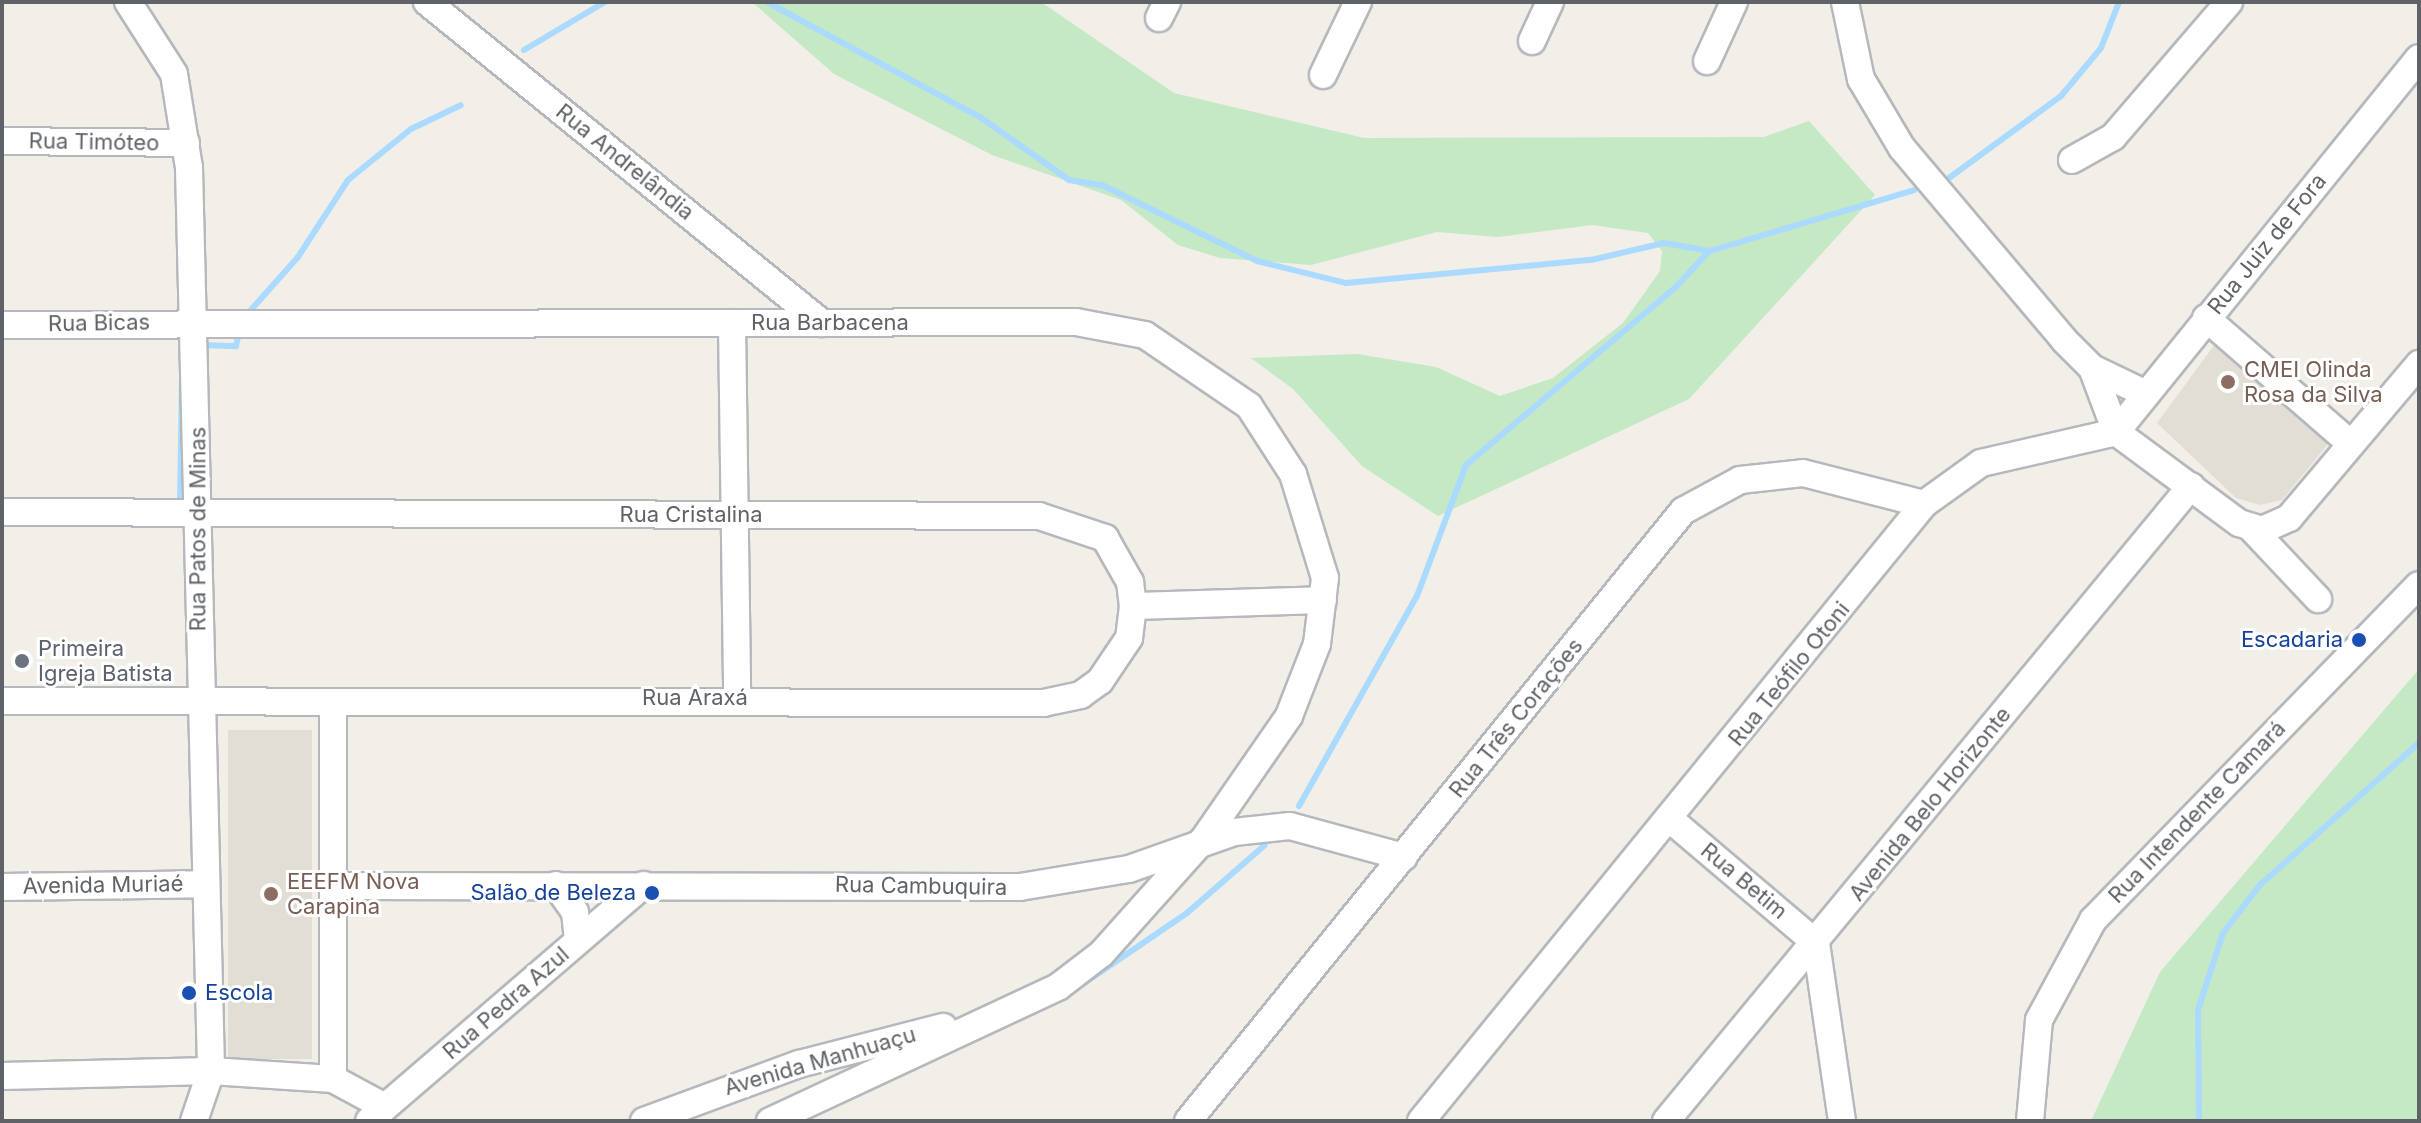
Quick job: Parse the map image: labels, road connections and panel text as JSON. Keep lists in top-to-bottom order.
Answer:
{
  "streets": {
    "street": [
      "Rua Timóteo",
      "Rua Andrelândia",
      "Rua Juiz de Fora",
      "Rua Bicas",
      "Rua Barbacena",
      "Rua Cristalina",
      "Rua Patos de Minas",
      "Rua Teófilo Otoni",
      "Rua Araxá",
      "Rua Três Corações",
      "Avenida Belo Horizonte",
      "Rua Intendente Camará",
      "Rua Betim",
      "Avenida Muriaé",
      "Rua Cambuquira",
      "Rua Pedra Azul",
      "Avenida Manhuaçu"
    ]
  },
  "crossings": [
    ["Rua Timóteo", "Rua Patos de Minas"],
    ["Rua Andrelândia", "Rua Barbacena"],
    ["Rua Juiz de Fora", "Rua Teófilo Otoni"],
    ["Rua Bicas", "Rua Barbacena"],
    ["Rua Bicas", "Rua Patos de Minas"],
    ["Rua Barbacena", "Rua Patos de Minas"],
    ["Rua Cristalina", "Rua Patos de Minas"],
    ["Rua Cristalina", "Rua Araxá"],
    ["Rua Patos de Minas", "Rua Araxá"],
    ["Rua Patos de Minas", "Avenida Muriaé"],
    ["Rua Teófilo Otoni", "Rua Três Corações"],
    ["Rua Teófilo Otoni", "Rua Betim"],
    ["Avenida Belo Horizonte", "Rua Betim"],
    ["Rua Cambuquira", "Rua Pedra Azul"],
    ["Rua Cambuquira", "Avenida Manhuaçu"]
  ],
  "places": [
    "CMEI Olinda Rosa da Silva",
    "Escadaria",
    "Primeira Igreja Batista",
    "Salão de Beleza",
    "EEEFM Nova Carapina",
    "Escola"
  ]
}
